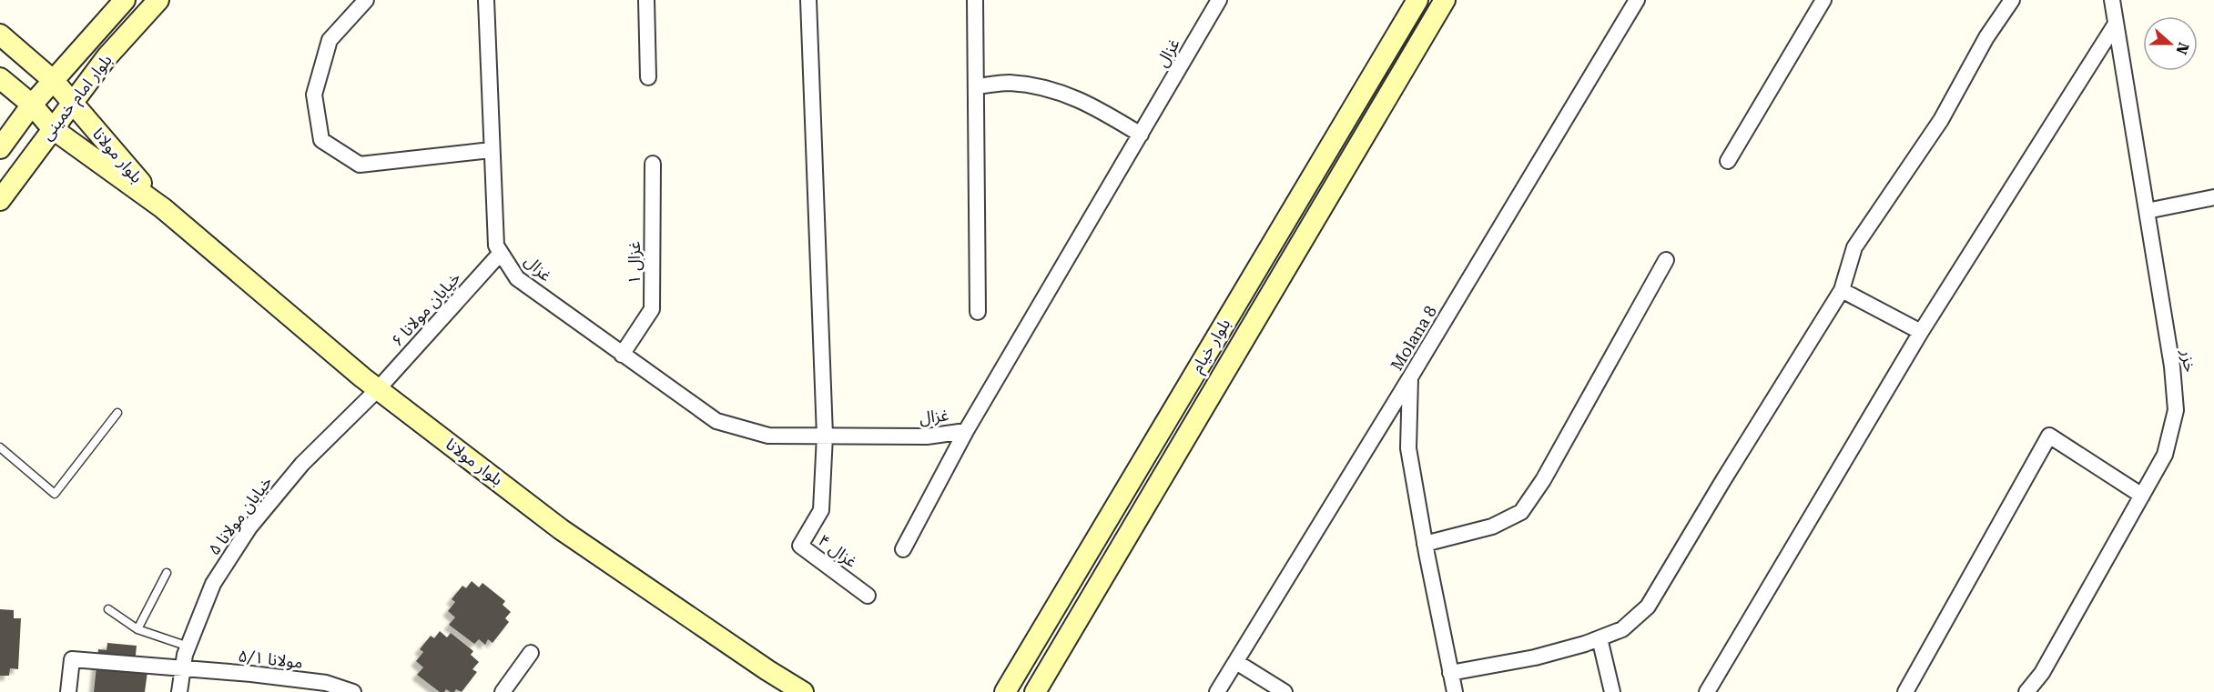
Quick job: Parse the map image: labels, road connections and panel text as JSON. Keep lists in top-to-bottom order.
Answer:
{
  "streets": {
    "street": [
      "غزال",
      "بلوار امام خمینی",
      "بلوار مولانا",
      "غزال ۱",
      "خیابان مولانا ۶",
      "Molana 8",
      "بلوار خیام",
      "خزر",
      "خیابان مولانا ۵",
      "غزال ۴",
      "مولانا ۵/۱"
    ]
  },
  "crossings": [
    ["غزال", "غزال ۱"],
    ["غزال", "خیابان مولانا ۶"],
    ["غزال", "غزال ۴"],
    ["بلوار امام خمینی", "بلوار مولانا"],
    ["بلوار مولانا", "خیابان مولانا ۶"],
    ["بلوار مولانا", "خیابان مولانا ۵"],
    ["خیابان مولانا ۶", "خیابان مولانا ۵"],
    ["خیابان مولانا ۵", "مولانا ۵/۱"]
  ],
  "north": "right"
}
